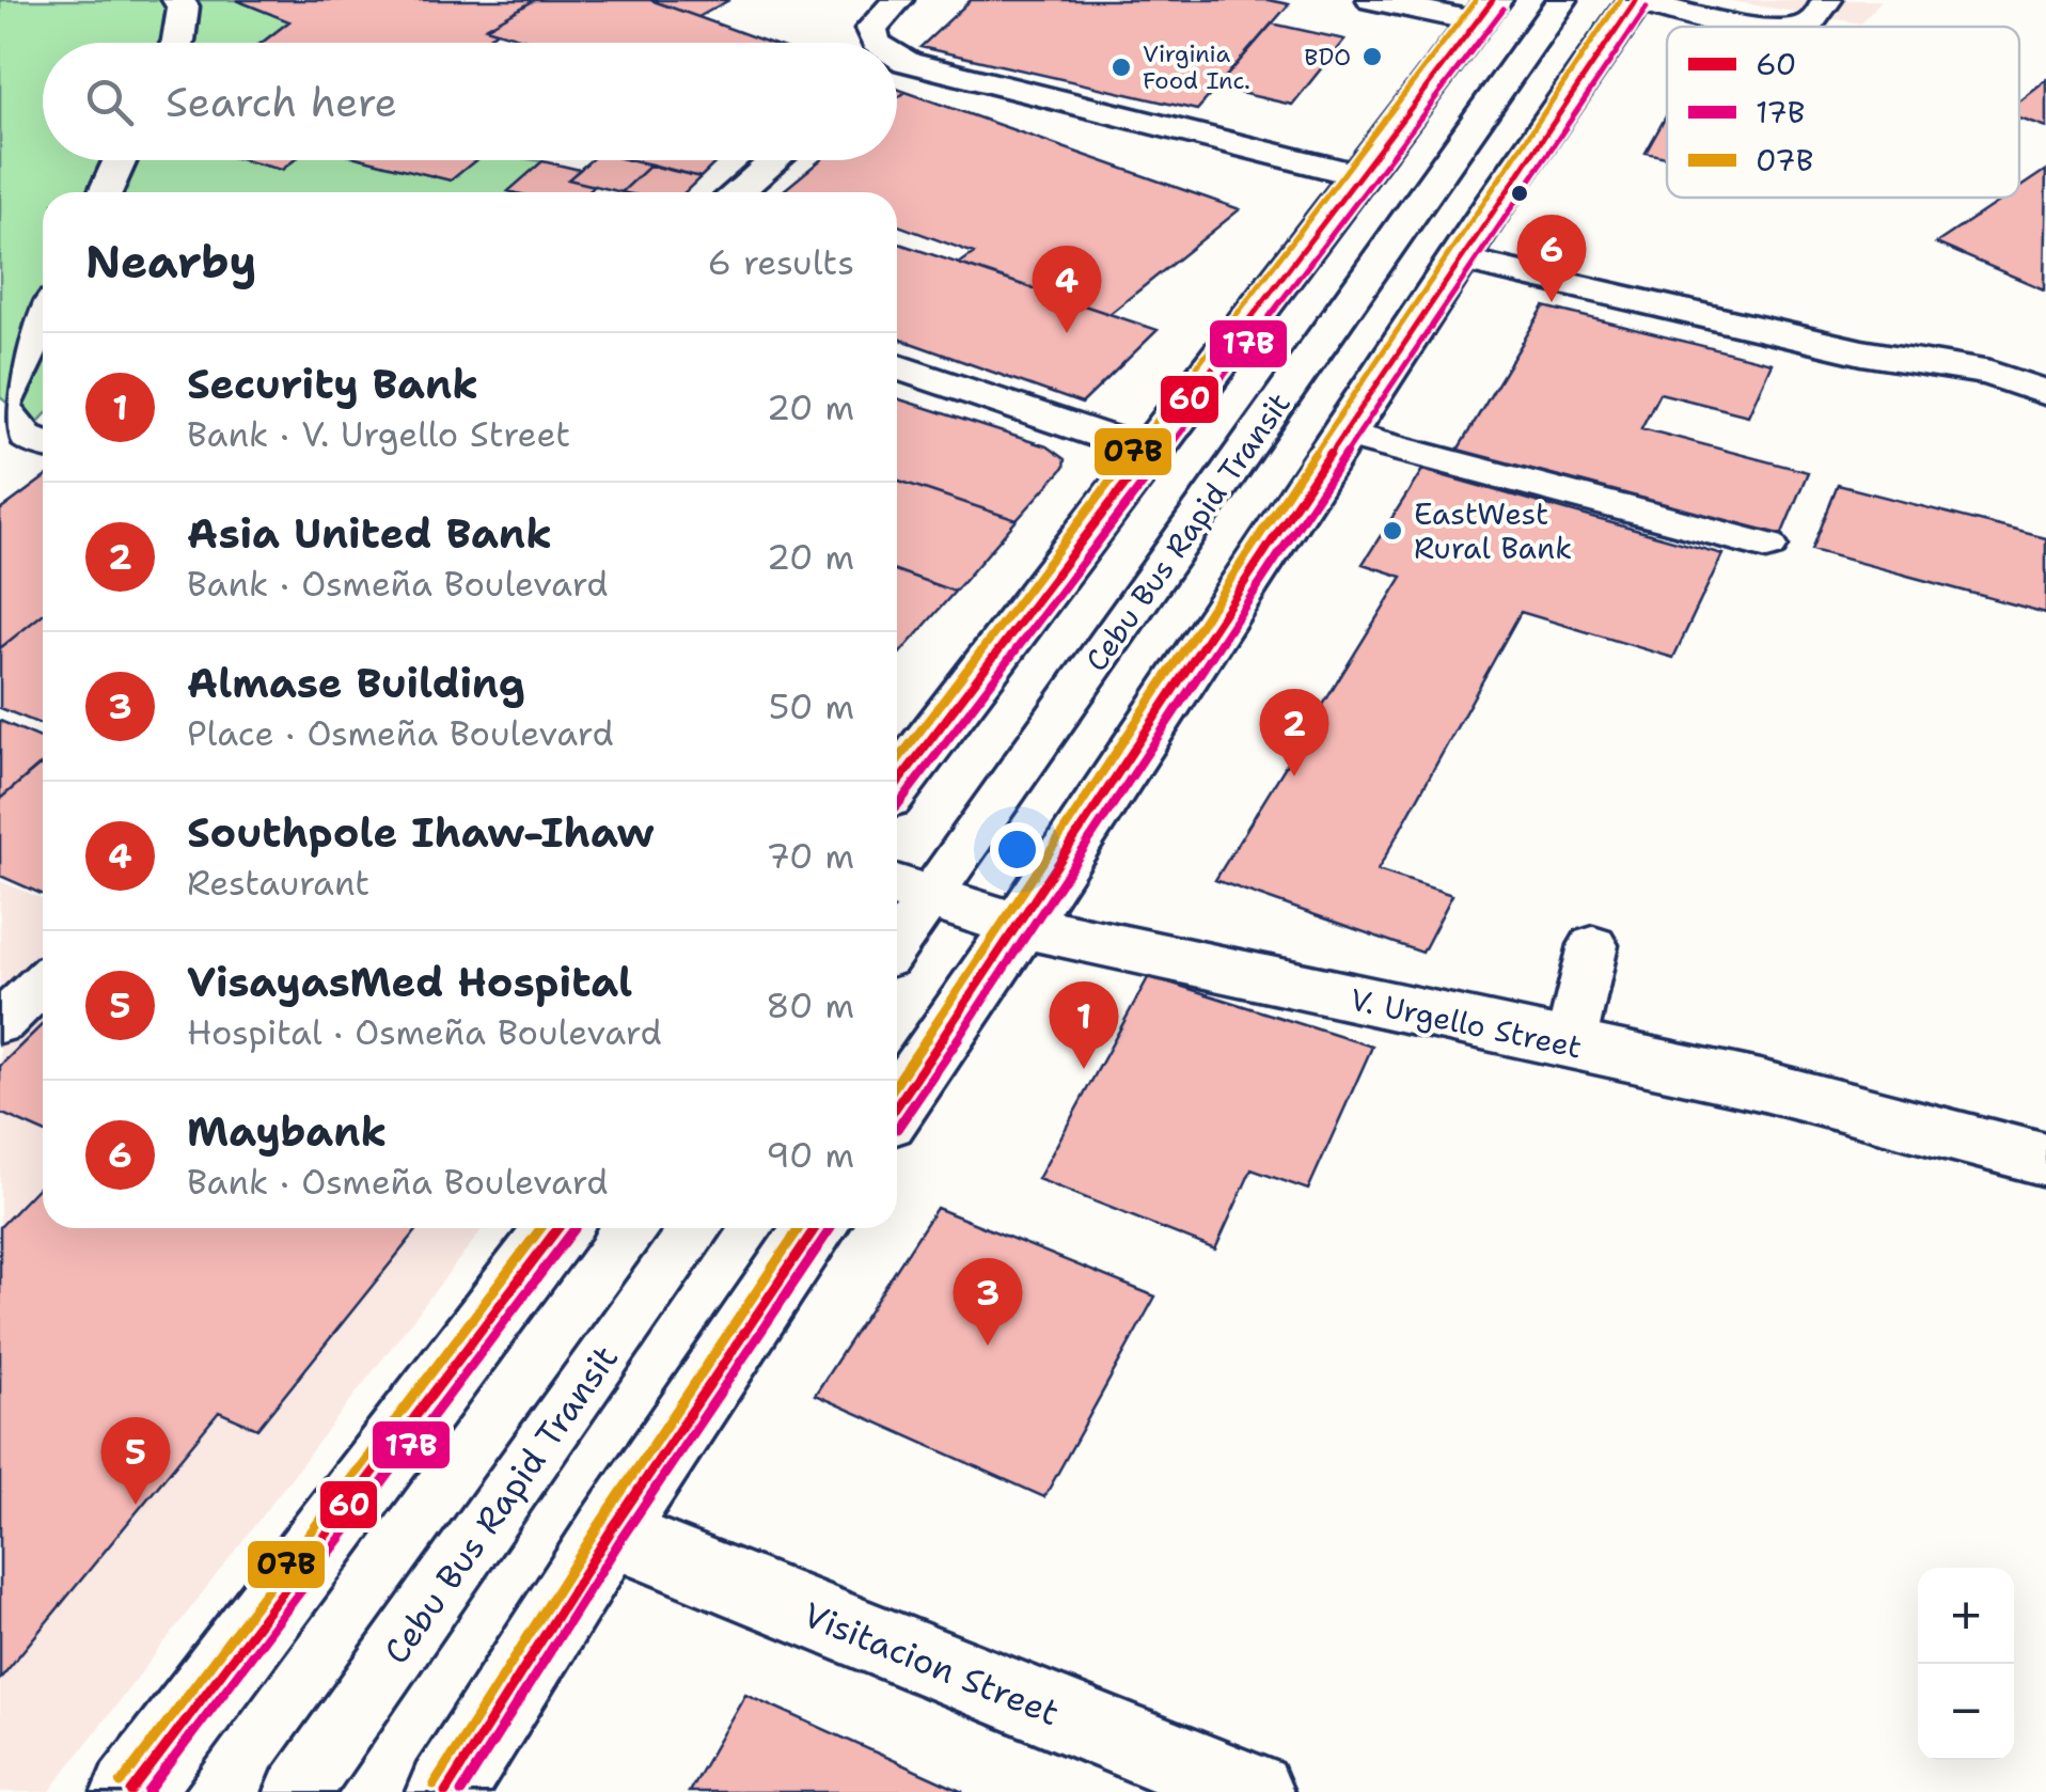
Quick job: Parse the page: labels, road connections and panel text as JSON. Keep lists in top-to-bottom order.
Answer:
{
  "streets": {
    "main road": ["V. Urgello Street", "Visitacion Street"],
    "lane": ["Cebu Bus Rapid Transit"]
  },
  "crossings": [
    ["Cebu Bus Rapid Transit", "V. Urgello Street"]
  ],
  "places": ["BDO", "Virginia Food Inc.", "EastWest Rural Bank"],
  "lines": ["transit line 60", "transit line 07B", "transit line 17B"],
  "legend": ["60", "17B", "07B"],
  "page": {
    "search": "Search here",
    "heading": ["Nearby", "6 results"],
    "pins": [
      "6",
      "4",
      "2",
      "1",
      "3",
      "5"
    ],
    "list": [
      {
        "mark": "1",
        "name": "Security Bank",
        "note": "Bank · V. Urgello Street",
        "value": "20 m"
      },
      {
        "mark": "2",
        "name": "Asia United Bank",
        "note": "Bank · Osmeña Boulevard",
        "value": "20 m"
      },
      {
        "mark": "3",
        "name": "Almase Building",
        "note": "Place · Osmeña Boulevard",
        "value": "50 m"
      },
      {
        "mark": "4",
        "name": "Southpole Ihaw-Ihaw",
        "note": "Restaurant",
        "value": "70 m"
      },
      {
        "mark": "5",
        "name": "VisayasMed Hospital",
        "note": "Hospital · Osmeña Boulevard",
        "value": "80 m"
      },
      {
        "mark": "6",
        "name": "Maybank",
        "note": "Bank · Osmeña Boulevard",
        "value": "90 m"
      }
    ],
    "map_buttons": ["+", "−"]
  }
}
